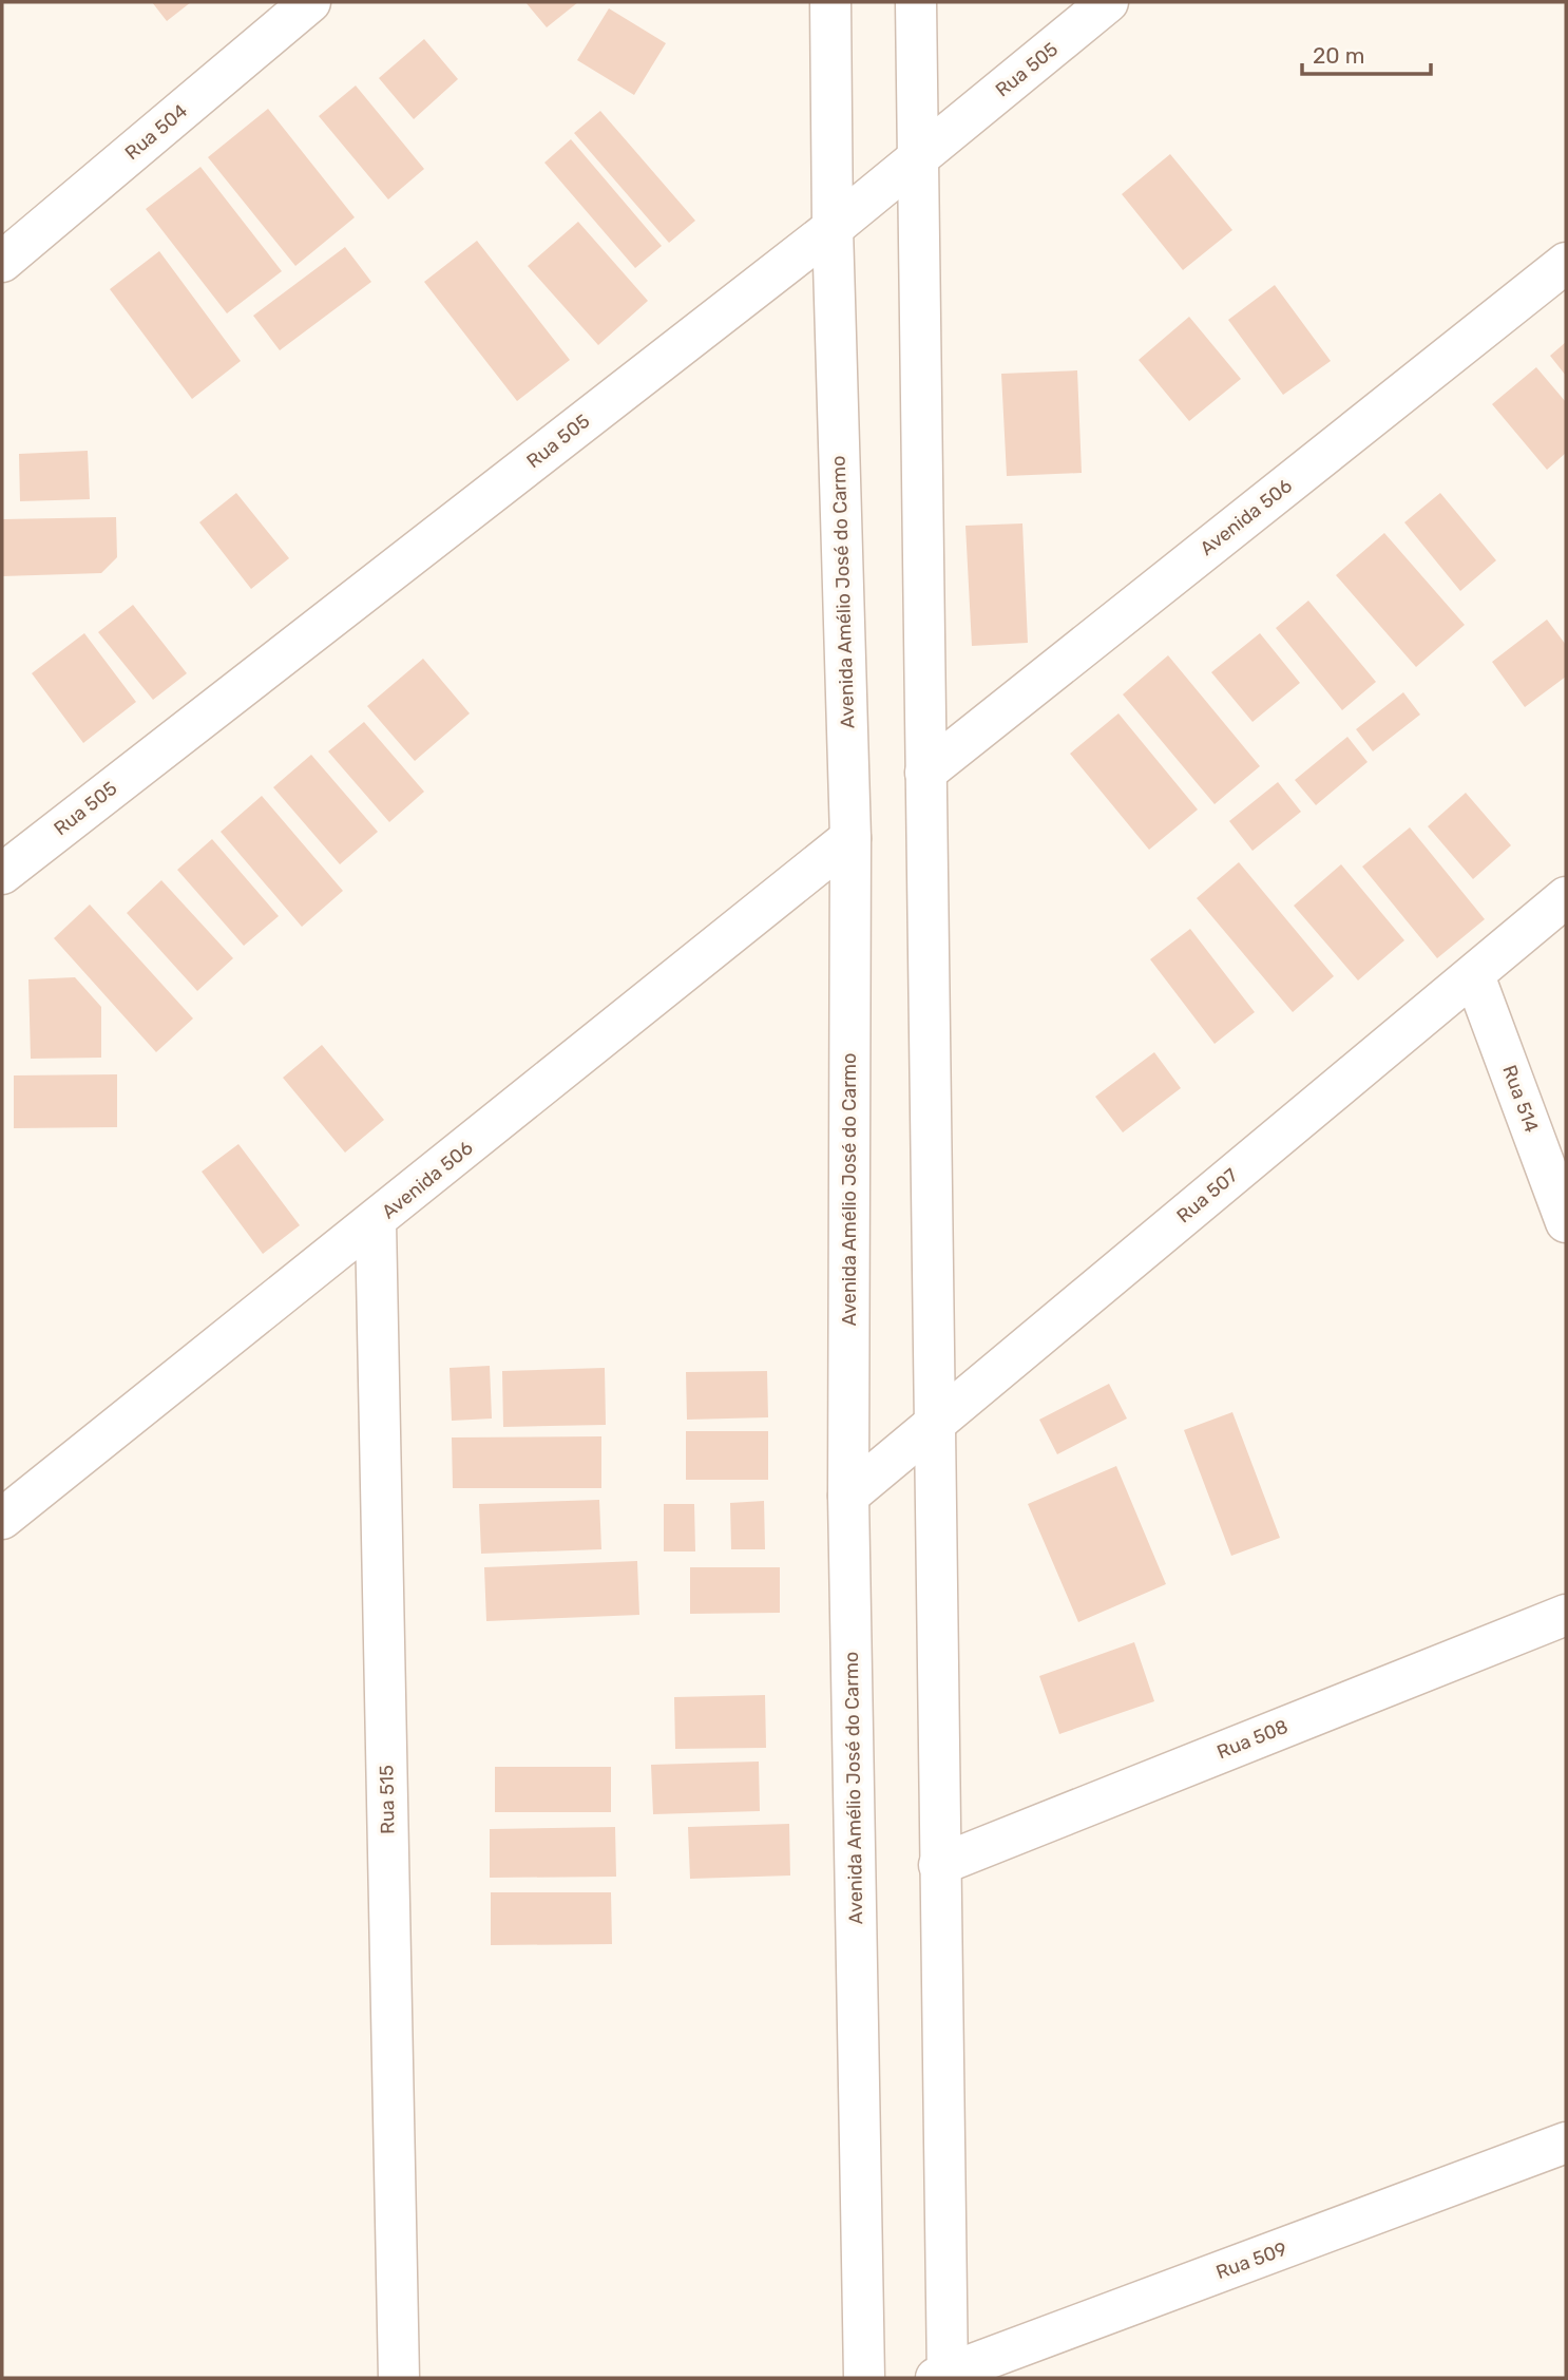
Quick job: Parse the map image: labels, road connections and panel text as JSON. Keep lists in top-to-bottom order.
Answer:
{
  "streets": {
    "street": [
      "Rua 505",
      "Rua 504",
      "Avenida 506",
      "Avenida Amélio José do Carmo",
      "Rua 514",
      "Rua 507",
      "Rua 508",
      "Rua 515",
      "Rua 509"
    ]
  },
  "crossings": [
    ["Rua 505", "Avenida Amélio José do Carmo"],
    ["Avenida 506", "Avenida Amélio José do Carmo"],
    ["Avenida 506", "Rua 515"],
    ["Avenida Amélio José do Carmo", "Rua 507"],
    ["Rua 514", "Rua 507"]
  ],
  "scale_bar": "20 m"
}
